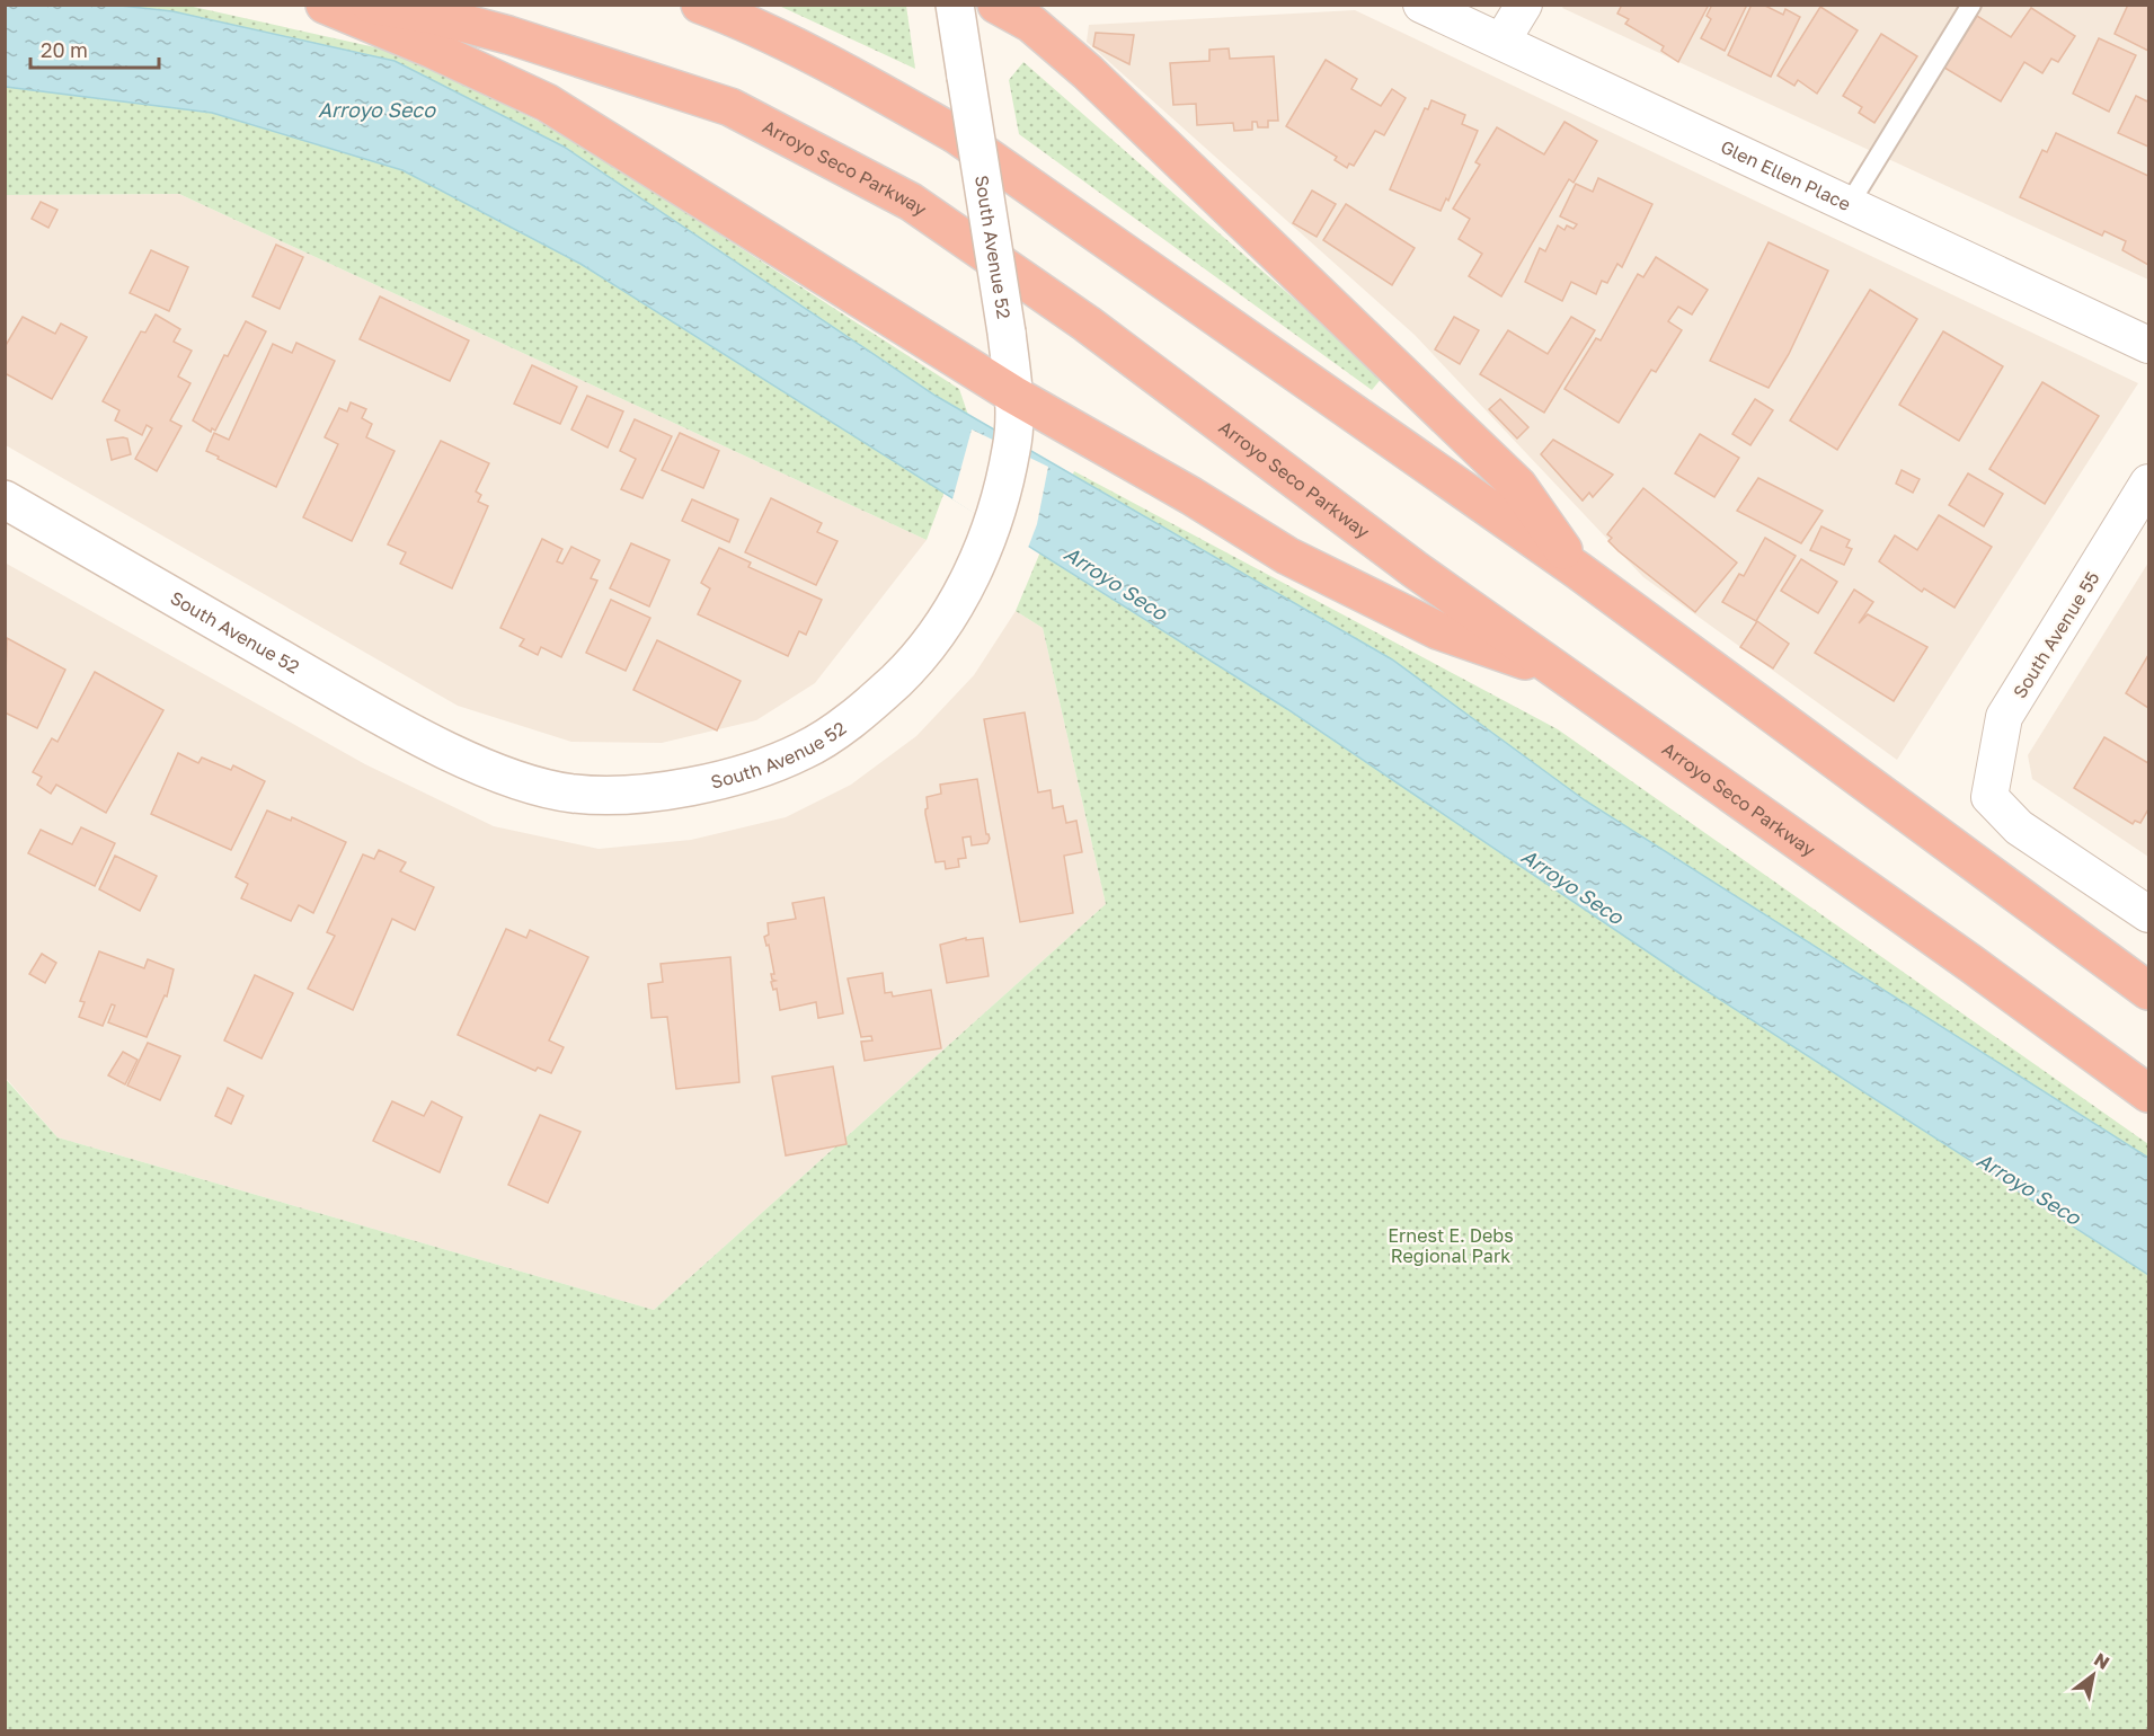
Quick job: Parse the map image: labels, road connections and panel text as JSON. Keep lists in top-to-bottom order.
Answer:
{
  "streets": {
    "highway": ["Arroyo Seco Parkway"],
    "street": ["Glen Ellen Place", "South Avenue 52", "South Avenue 55"]
  },
  "water": ["Arroyo Seco"],
  "parks": ["Ernest E. Debs Regional Park"],
  "scale_bar": "20 m",
  "north": "top right"
}
